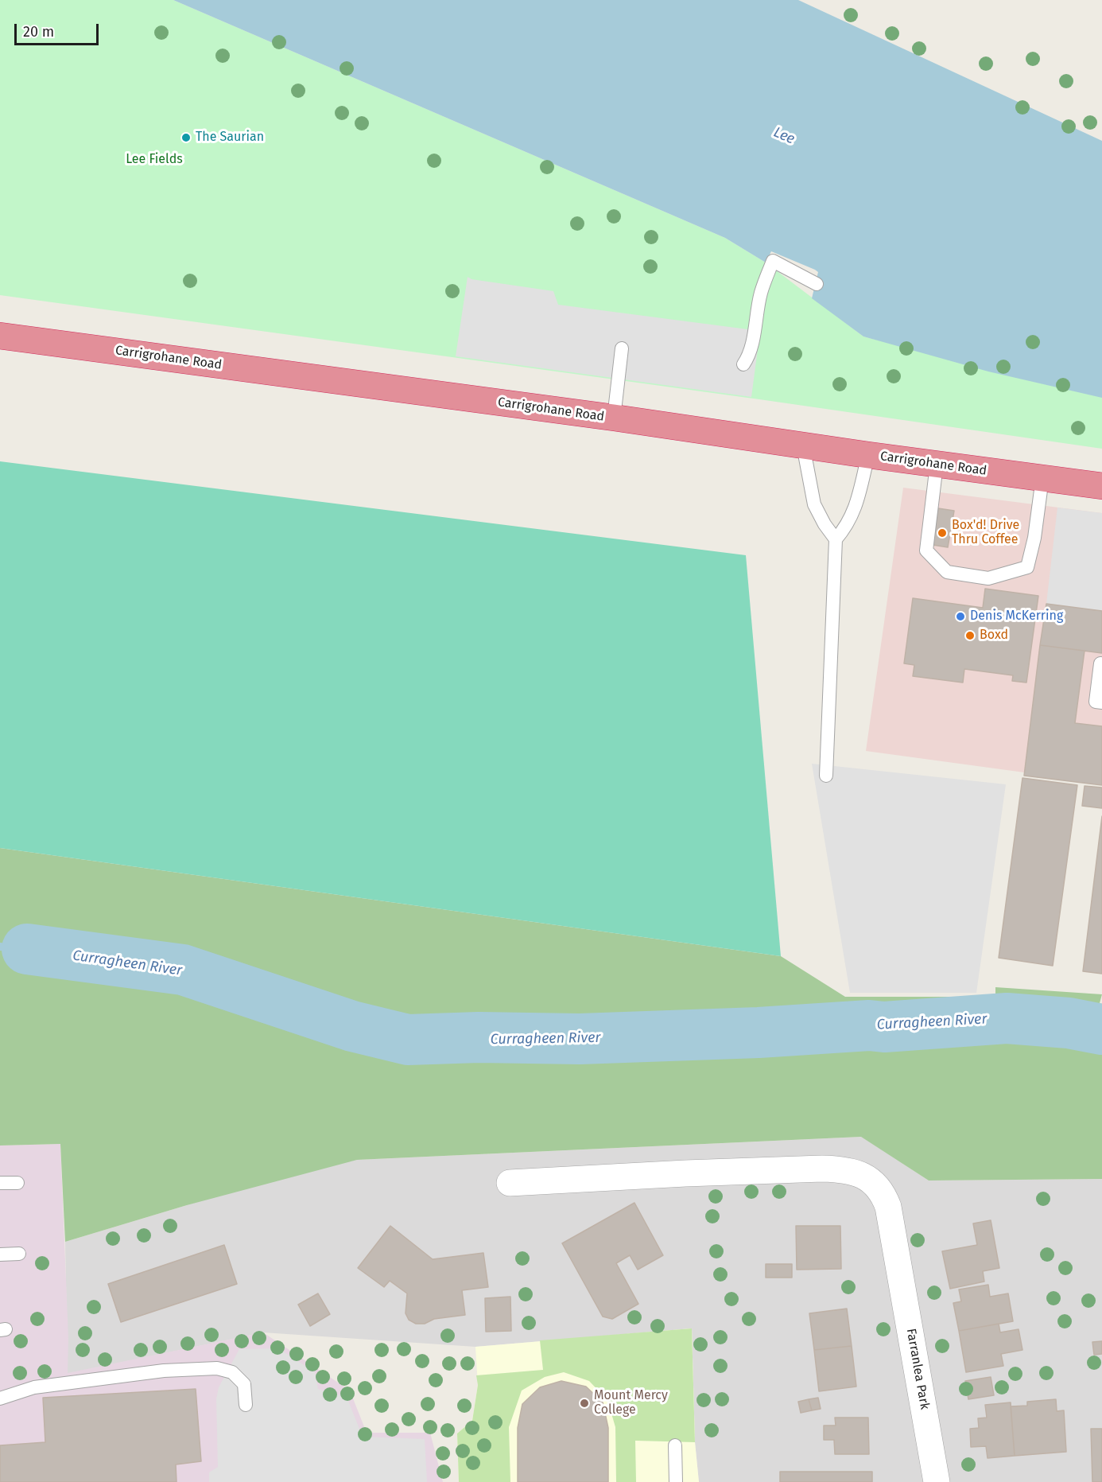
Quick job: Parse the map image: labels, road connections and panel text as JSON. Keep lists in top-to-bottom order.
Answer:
{
  "streets": {
    "highway": ["Carrigrohane Road"],
    "street": ["Farranlea Park"]
  },
  "water": ["Lee", "Curragheen River"],
  "parks": ["Lee Fields"],
  "places": [
    "The Saurian",
    "Box'd! Drive Thru Coffee",
    "Denis McKerring",
    "Boxd",
    "Mount Mercy College"
  ],
  "scale_bar": "20 m"
}
